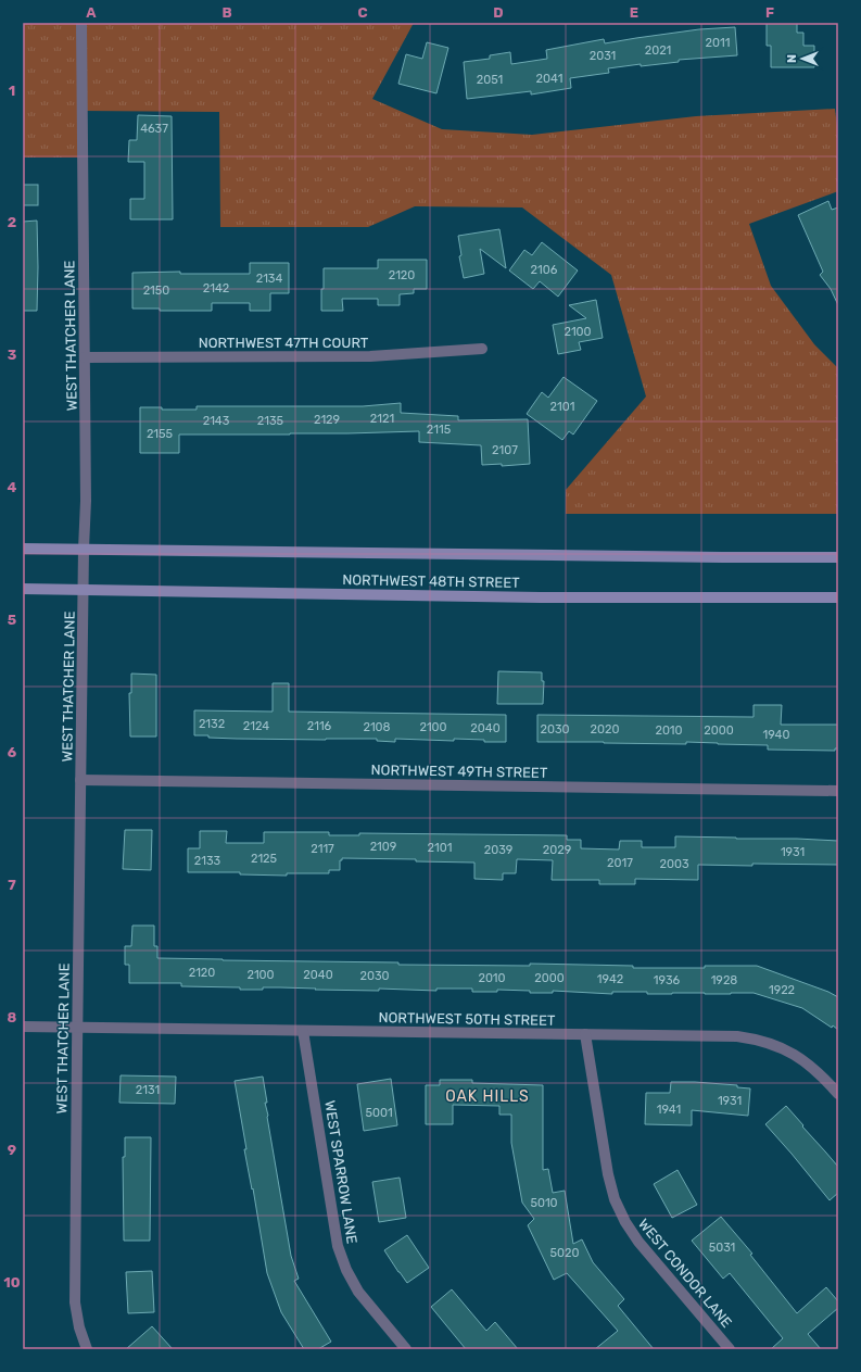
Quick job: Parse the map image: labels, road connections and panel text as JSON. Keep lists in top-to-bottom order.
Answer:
{
  "streets": {
    "main road": ["NORTHWEST 48TH STREET"],
    "street": [
      "WEST THATCHER LANE",
      "NORTHWEST 47TH COURT",
      "NORTHWEST 49TH STREET",
      "NORTHWEST 50TH STREET",
      "WEST SPARROW LANE",
      "WEST CONDOR LANE"
    ]
  },
  "crossings": [
    ["WEST THATCHER LANE", "NORTHWEST 47TH COURT"],
    ["WEST THATCHER LANE", "NORTHWEST 48TH STREET"],
    ["WEST THATCHER LANE", "NORTHWEST 49TH STREET"],
    ["WEST THATCHER LANE", "NORTHWEST 50TH STREET"],
    ["NORTHWEST 50TH STREET", "WEST SPARROW LANE"],
    ["NORTHWEST 50TH STREET", "WEST CONDOR LANE"]
  ],
  "districts": ["OAK HILLS"],
  "house_numbers": [
    "2011",
    "2021",
    "2031",
    "2041",
    "2051",
    "4637",
    "2106",
    "2120",
    "2134",
    "2142",
    "2150",
    "2100",
    "2101",
    "2121",
    "2129",
    "2143",
    "2135",
    "2115",
    "2155",
    "2107",
    "2132",
    "2124",
    "2116",
    "2108",
    "2100",
    "2040",
    "2030",
    "2020",
    "2010",
    "2000",
    "1940",
    "2109",
    "2101",
    "2117",
    "2039",
    "2029",
    "1931",
    "2125",
    "2133",
    "2017",
    "2003",
    "2120",
    "2100",
    "2040",
    "2030",
    "2010",
    "2000",
    "1942",
    "1936",
    "1928",
    "1922",
    "2131",
    "1931",
    "1941",
    "5001",
    "5010",
    "5031",
    "5020"
  ],
  "north": "left",
  "grid": {
    "columns": [
      "A",
      "B",
      "C",
      "D",
      "E",
      "F"
    ],
    "rows": [
      "1",
      "2",
      "3",
      "4",
      "5",
      "6",
      "7",
      "8",
      "9",
      "10"
    ]
  }
}
